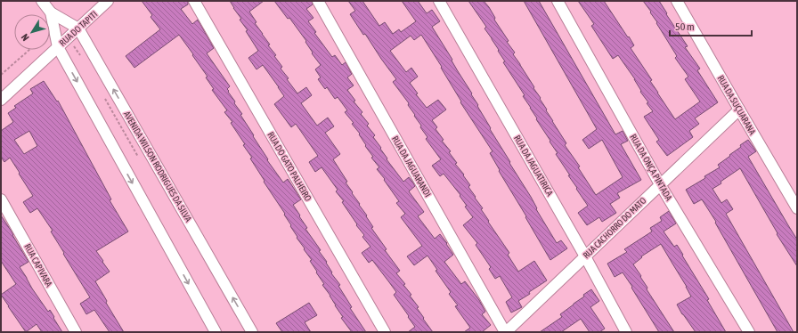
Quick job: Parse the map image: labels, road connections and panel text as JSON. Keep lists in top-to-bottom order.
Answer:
{
  "streets": {
    "street": [
      "RUA DO TAPITI",
      "RUA DA SUÇUARANA",
      "RUA DA JAGUATIRICA",
      "AVENIDA WILSON RODRIGUES DA SILVA",
      "RUA DO GATO PALHEIRO",
      "RUA DA JAGUARANDI",
      "RUA DA ONÇA PINTADA",
      "RUA CACHORRO DO MATO",
      "RUA CAPIVARA"
    ]
  },
  "crossings": [
    ["RUA DO TAPITI", "AVENIDA WILSON RODRIGUES DA SILVA"],
    ["RUA DA SUÇUARANA", "RUA CACHORRO DO MATO"],
    ["RUA DA JAGUATIRICA", "RUA CACHORRO DO MATO"],
    ["RUA DA JAGUARANDI", "RUA CACHORRO DO MATO"],
    ["RUA DA ONÇA PINTADA", "RUA CACHORRO DO MATO"]
  ],
  "scale_bar": "50 m",
  "north": "bottom left"
}
